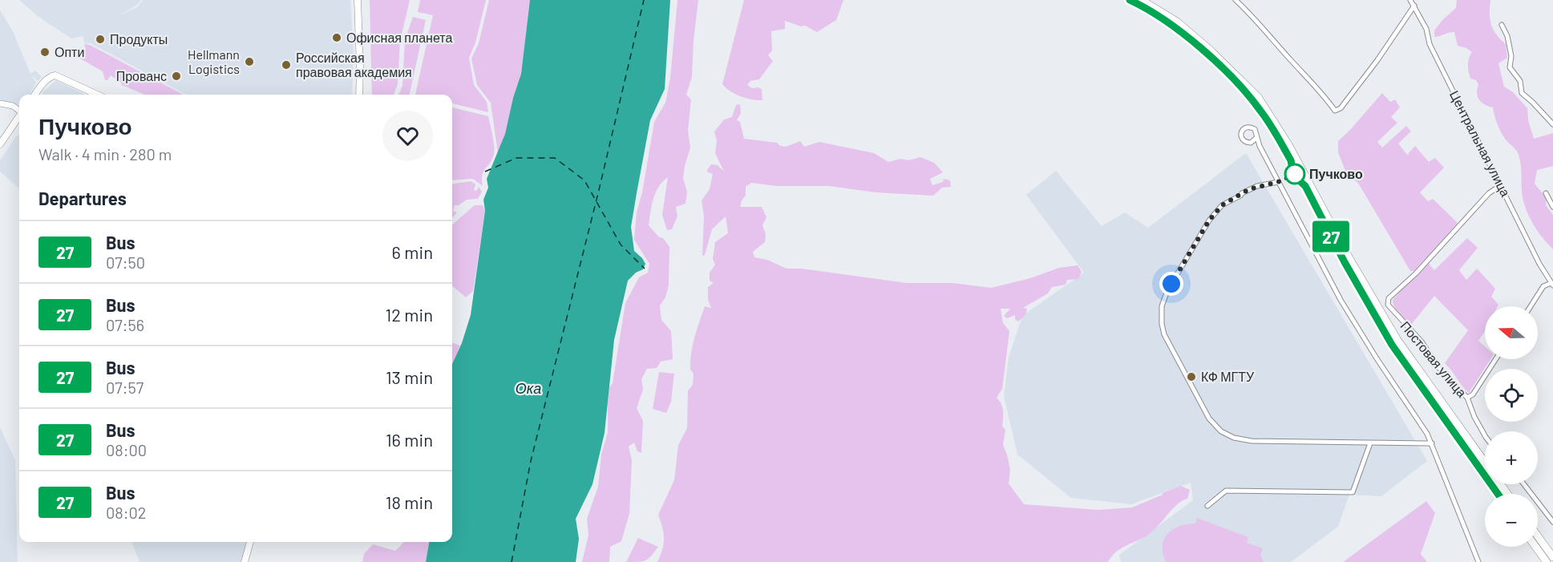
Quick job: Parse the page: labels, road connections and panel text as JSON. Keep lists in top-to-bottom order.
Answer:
{
  "streets": {
    "street": ["Центральная улица", "Постовая улица"]
  },
  "crossings": [
    ["Центральная улица", "Постовая улица"]
  ],
  "water": ["Ока"],
  "places": [
    "Офисная планета",
    "Продукты",
    "Опти",
    "Hellmann Logistics",
    "Российская правовая академия",
    "Прованс",
    "Пучково",
    "КФ МГТУ"
  ],
  "lines": ["bus line 27"],
  "north": "left",
  "page": {
    "on_map": "27",
    "heading": [
      ["Пучково", "Walk · 4 min · 280 m"],
      "Departures"
    ],
    "list": [
      {
        "mark": "27",
        "name": "Bus",
        "note": "07:50",
        "value": "6 min"
      },
      {
        "mark": "27",
        "name": "Bus",
        "note": "07:56",
        "value": "12 min"
      },
      {
        "mark": "27",
        "name": "Bus",
        "note": "07:57",
        "value": "13 min"
      },
      {
        "mark": "27",
        "name": "Bus",
        "note": "08:00",
        "value": "16 min"
      },
      {
        "mark": "27",
        "name": "Bus",
        "note": "08:02",
        "value": "18 min"
      }
    ],
    "map_buttons": ["+", "−"]
  }
}
